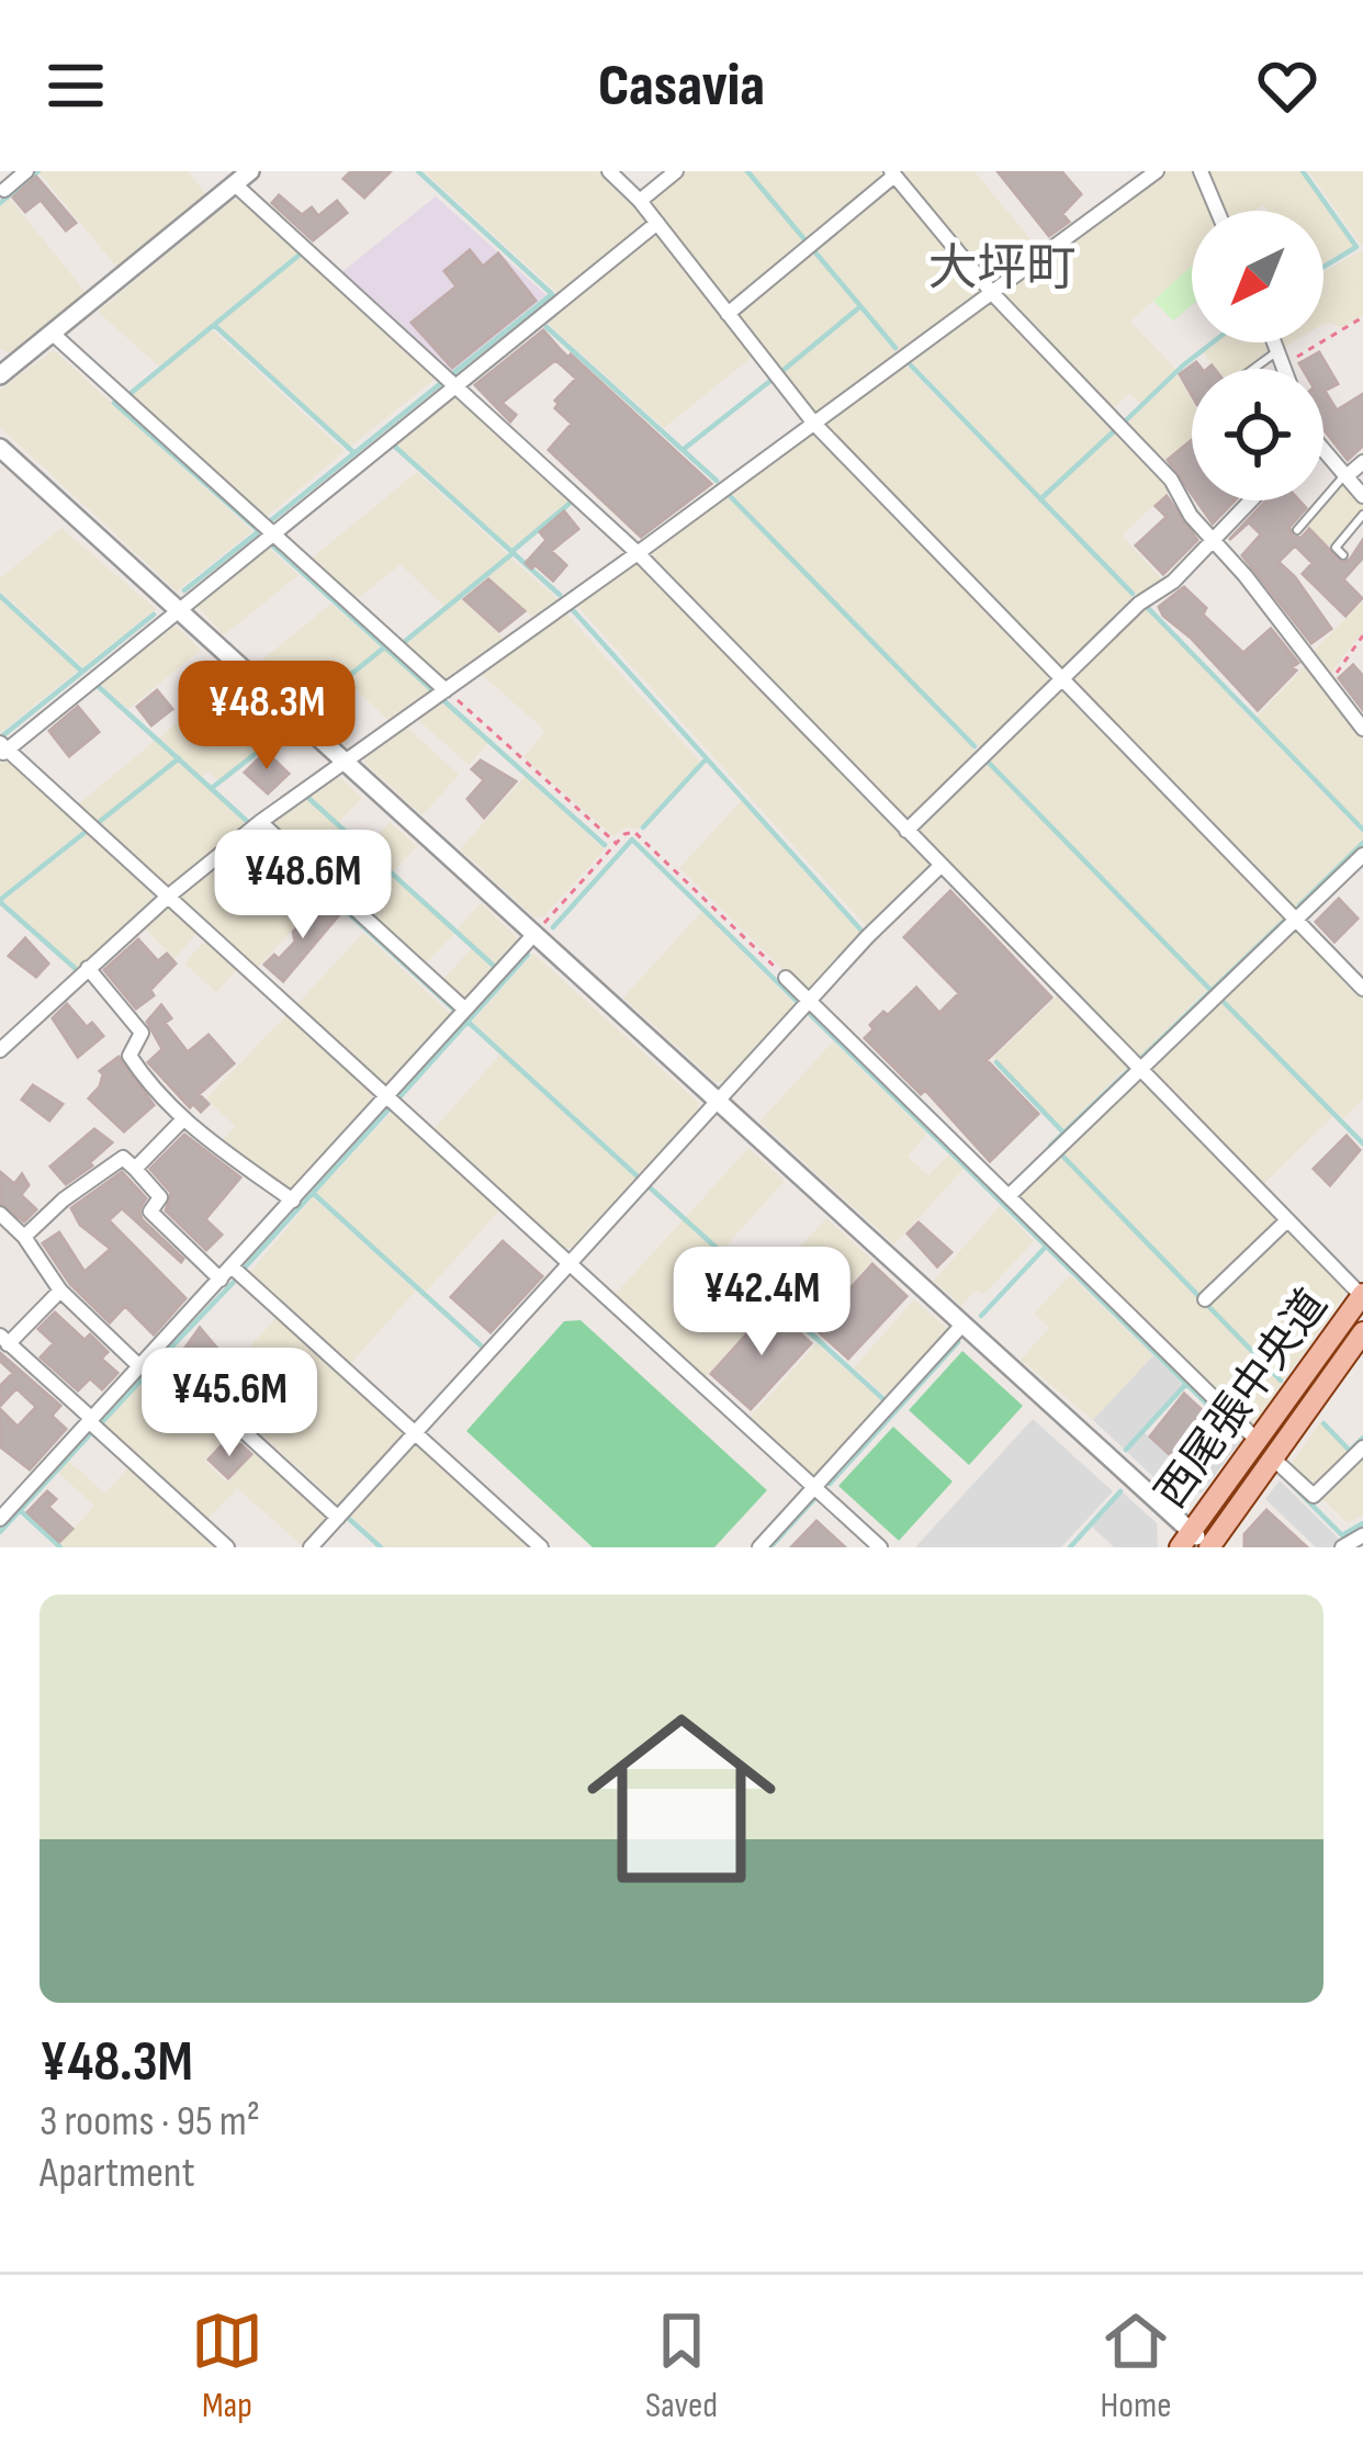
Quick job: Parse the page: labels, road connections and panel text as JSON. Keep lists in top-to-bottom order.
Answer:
{
  "streets": {
    "main road": ["西尾張中央道"]
  },
  "districts": ["大坪町"],
  "north": "bottom left",
  "page": {
    "header": "Casavia",
    "price": [
      "¥48.3M",
      "¥48.6M",
      "¥42.4M",
      "¥45.6M"
    ],
    "list": [
      {
        "name": "¥48.3M",
        "note": "3 rooms · 95 m² · Apartment"
      }
    ],
    "tabs": ["Map", "Saved", "Home"]
  }
}
